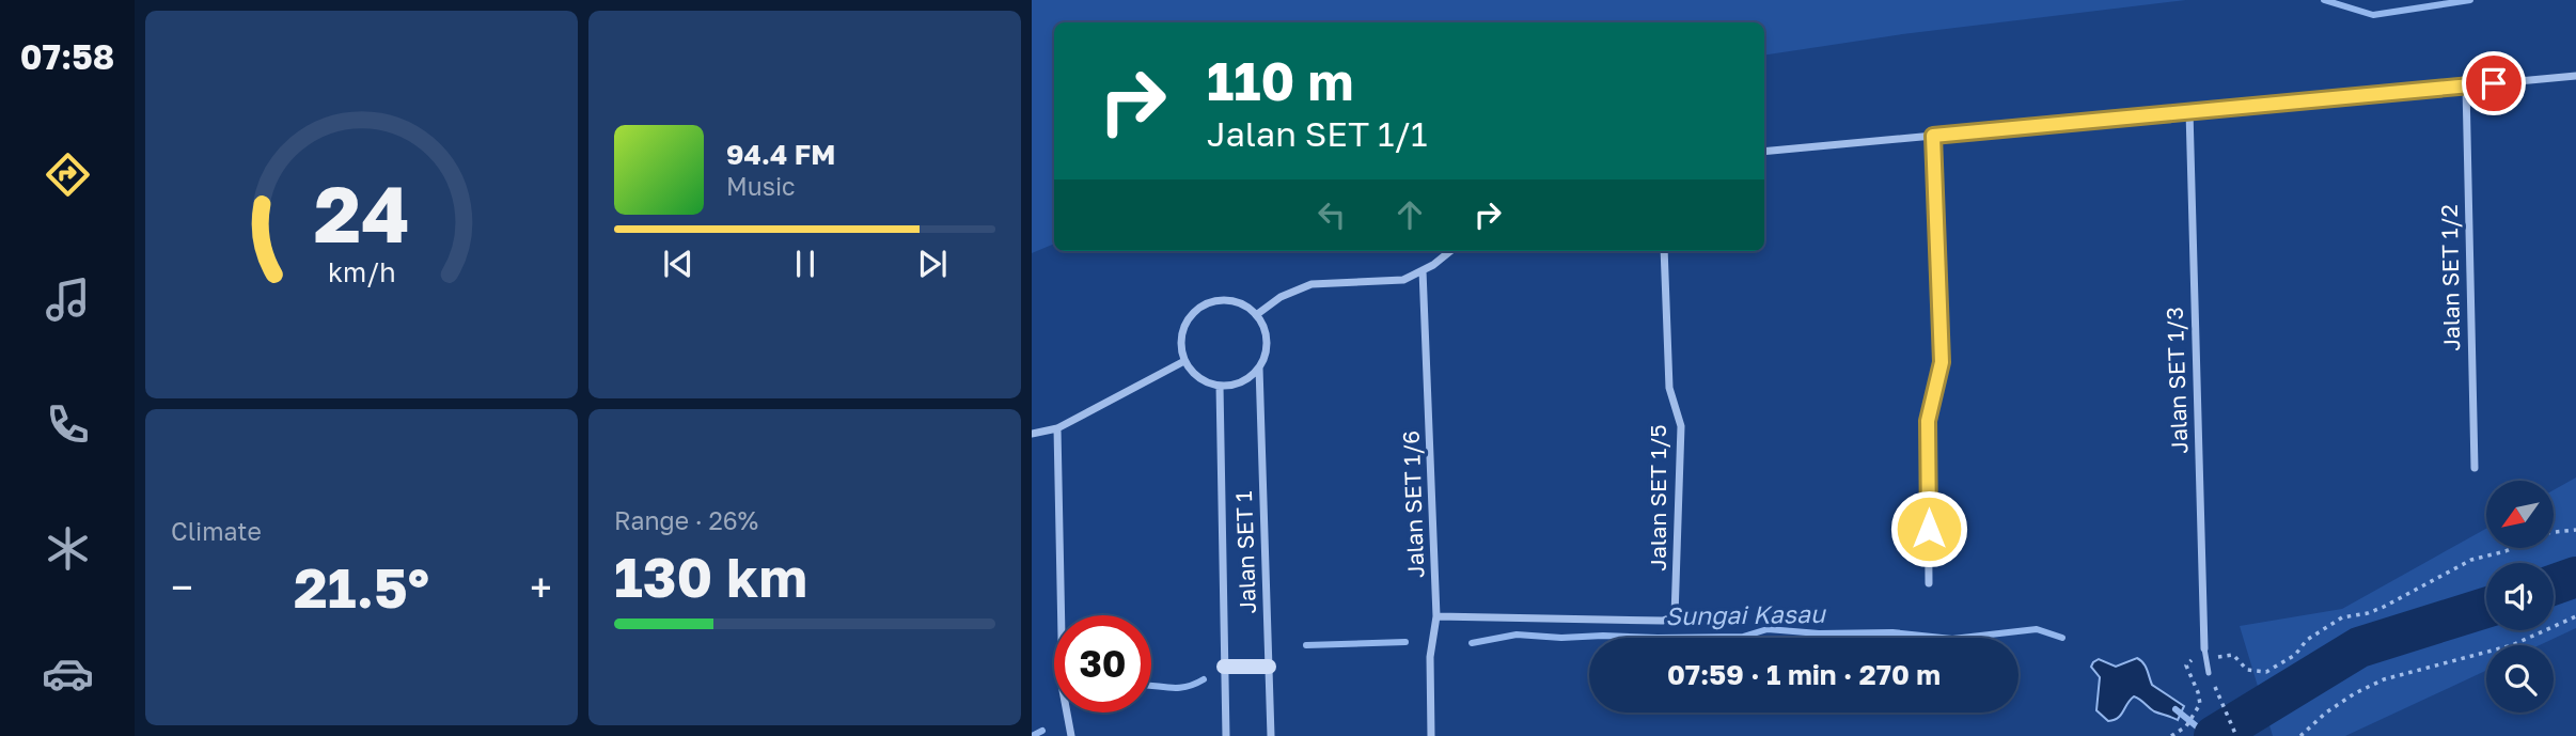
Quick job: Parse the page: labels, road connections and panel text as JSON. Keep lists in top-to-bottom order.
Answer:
{
  "streets": {
    "street": [
      "Jalan SET 1/2",
      "Jalan SET 1/3",
      "Jalan SET 1/5",
      "Jalan SET 1/6",
      "Jalan SET 1"
    ]
  },
  "crossings": [
    ["Jalan SET 1/5", "Jalan SET 1/6"]
  ],
  "water": ["Sungai Kasau"],
  "north": "bottom left",
  "page": {
    "tabs": "07:58",
    "turn": ["110 m", "Jalan SET 1/1"],
    "song": ["94.4 FM", "Music"],
    "tile": [
      "Climate",
      ["Range · 26%", "130 km"]
    ],
    "heat": ["−", "21.5°", "+"],
    "limit": "30",
    "trip": "07:59 · 1 min · 270 m",
    "gauge": ["24", "km/h"]
  }
}
